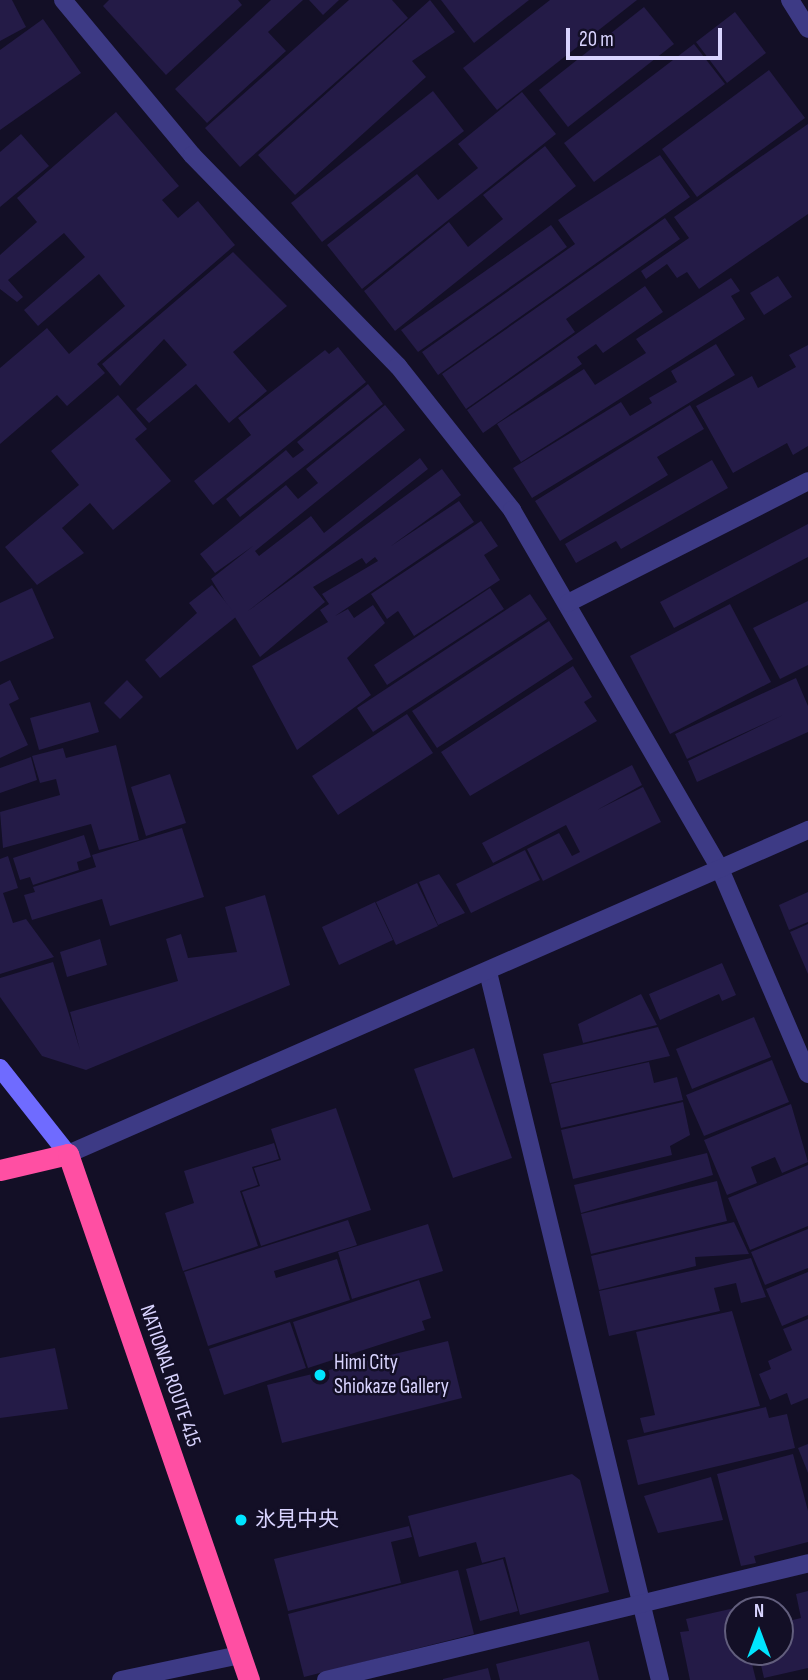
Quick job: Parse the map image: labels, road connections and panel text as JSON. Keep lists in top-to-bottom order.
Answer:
{
  "streets": {
    "highway": ["NATIONAL ROUTE 415"]
  },
  "places": ["Himi City Shiokaze Gallery", "氷見中央"],
  "scale_bar": "20 m",
  "north": "top"
}
